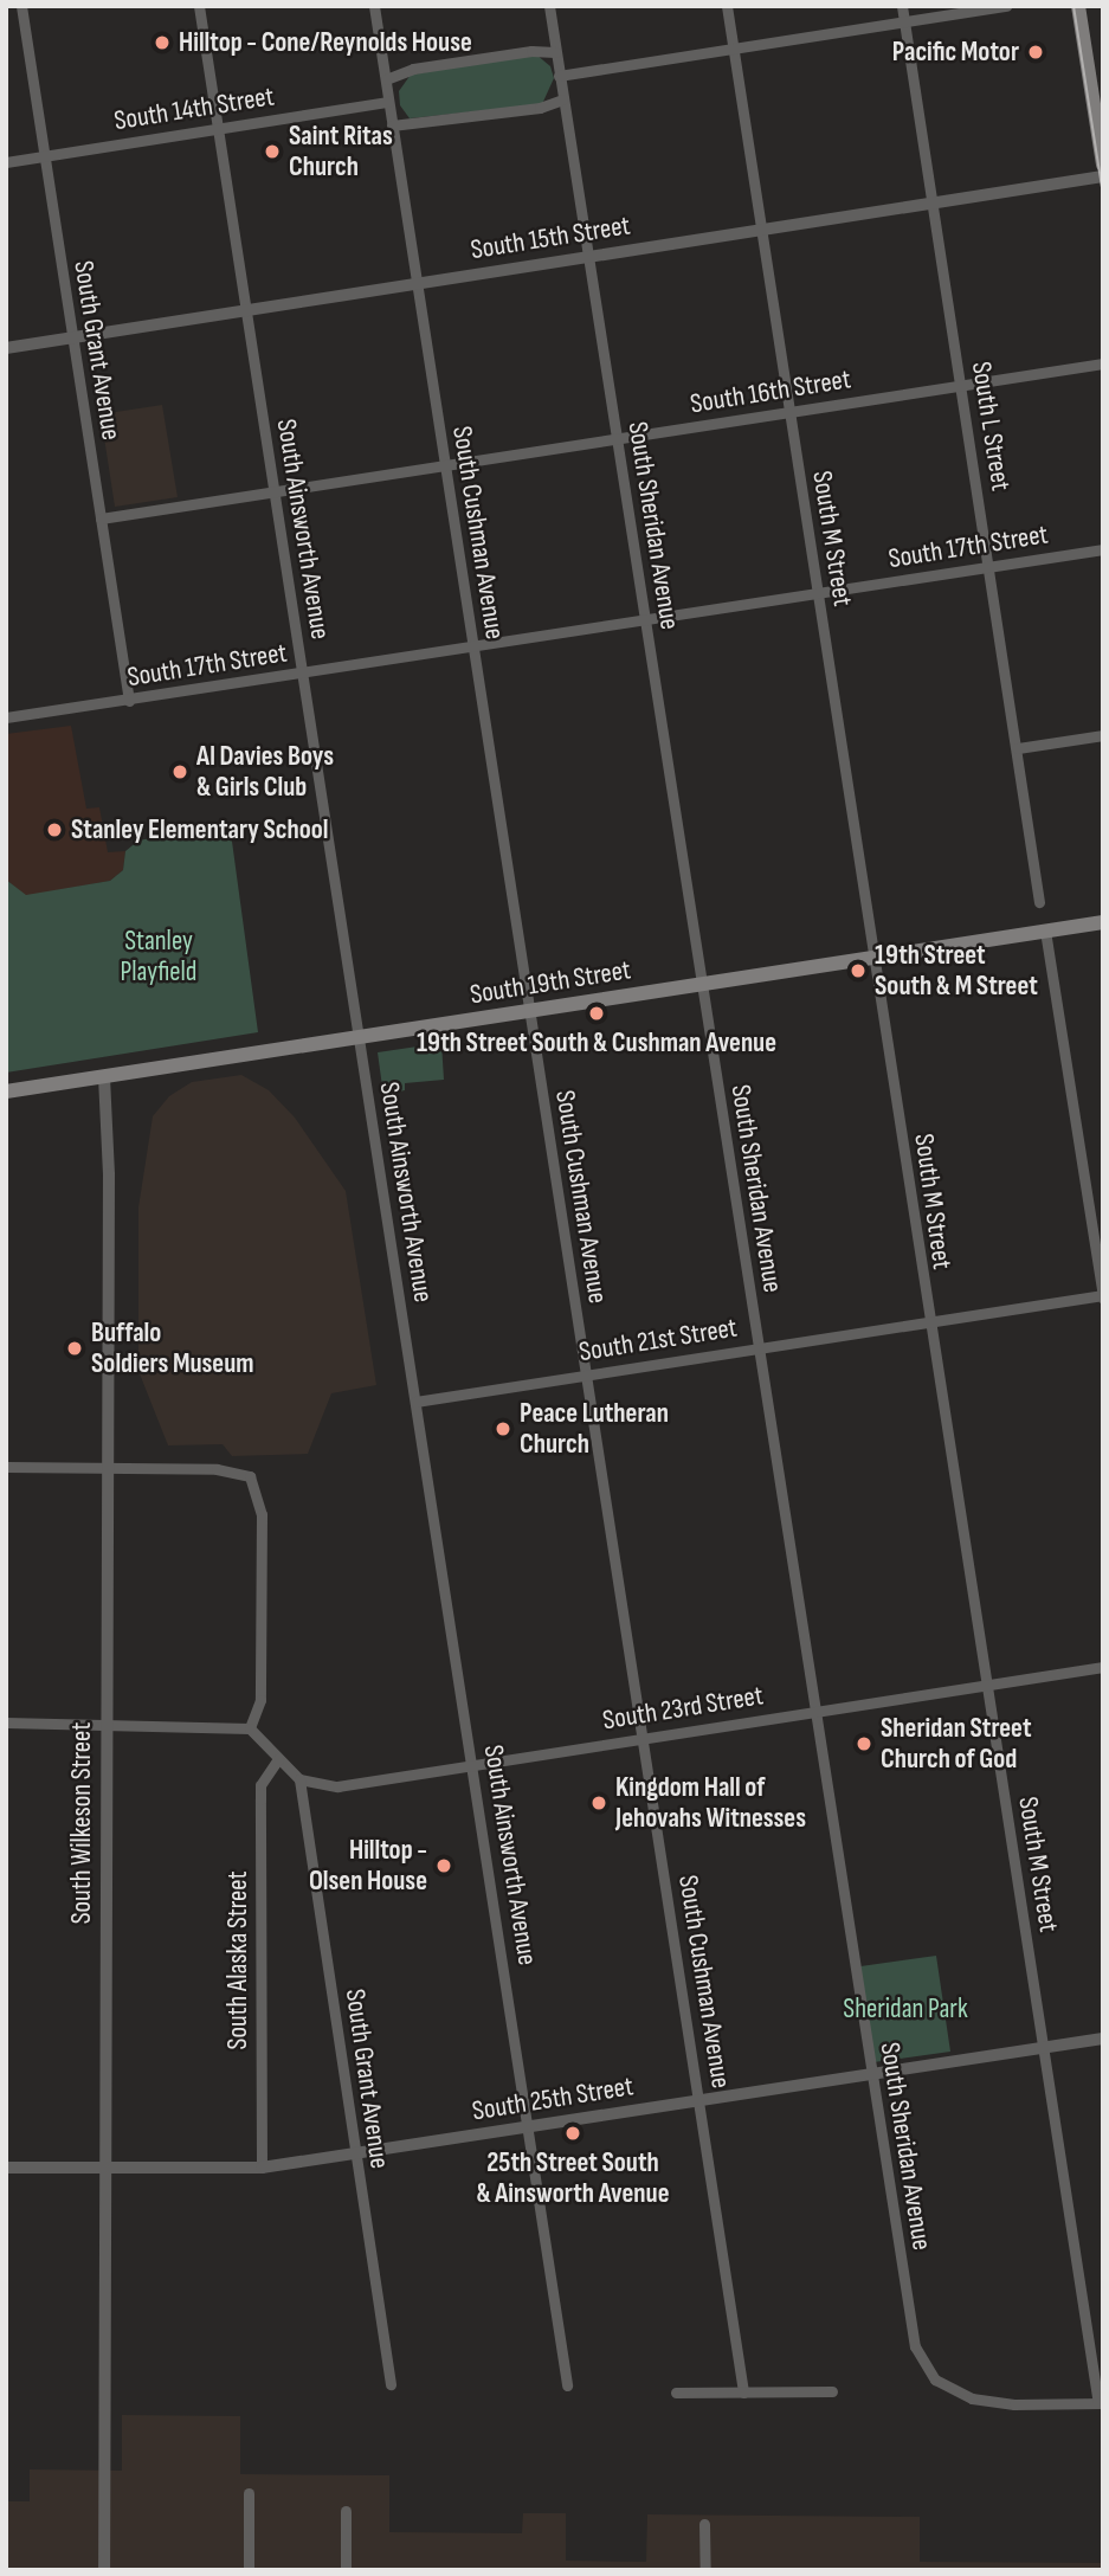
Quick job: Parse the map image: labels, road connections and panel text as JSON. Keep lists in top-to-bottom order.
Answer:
{
  "streets": {
    "main road": ["South 19th Street"],
    "street": [
      "South 14th Street",
      "South 15th Street",
      "South Grant Avenue",
      "South 16th Street",
      "South L Street",
      "South Sheridan Avenue",
      "South Ainsworth Avenue",
      "South Cushman Avenue",
      "South M Street",
      "South 17th Street",
      "South 21st Street",
      "South 23rd Street",
      "South Wilkeson Street",
      "South Alaska Street",
      "South 25th Street"
    ]
  },
  "crossings": [
    ["South 14th Street", "South Grant Avenue"],
    ["South 14th Street", "South Ainsworth Avenue"],
    ["South 14th Street", "South Cushman Avenue"],
    ["South 15th Street", "South Grant Avenue"],
    ["South 15th Street", "South L Street"],
    ["South 15th Street", "South Sheridan Avenue"],
    ["South 15th Street", "South Ainsworth Avenue"],
    ["South 15th Street", "South Cushman Avenue"],
    ["South 15th Street", "South M Street"],
    ["South Grant Avenue", "South 16th Street"],
    ["South Grant Avenue", "South 17th Street"],
    ["South Grant Avenue", "South 23rd Street"],
    ["South Grant Avenue", "South 25th Street"],
    ["South 16th Street", "South L Street"],
    ["South 16th Street", "South Sheridan Avenue"],
    ["South 16th Street", "South Ainsworth Avenue"],
    ["South 16th Street", "South Cushman Avenue"],
    ["South 16th Street", "South M Street"],
    ["South L Street", "South 17th Street"],
    ["South Sheridan Avenue", "South M Street"],
    ["South Sheridan Avenue", "South 17th Street"],
    ["South Sheridan Avenue", "South 19th Street"],
    ["South Sheridan Avenue", "South 21st Street"],
    ["South Sheridan Avenue", "South 23rd Street"],
    ["South Sheridan Avenue", "South 25th Street"],
    ["South Ainsworth Avenue", "South 17th Street"],
    ["South Ainsworth Avenue", "South 19th Street"],
    ["South Ainsworth Avenue", "South 21st Street"],
    ["South Ainsworth Avenue", "South 23rd Street"],
    ["South Ainsworth Avenue", "South 25th Street"],
    ["South Cushman Avenue", "South 17th Street"],
    ["South Cushman Avenue", "South 19th Street"],
    ["South Cushman Avenue", "South 21st Street"],
    ["South Cushman Avenue", "South 23rd Street"],
    ["South Cushman Avenue", "South 25th Street"],
    ["South M Street", "South 17th Street"],
    ["South M Street", "South 19th Street"],
    ["South M Street", "South 21st Street"],
    ["South M Street", "South 23rd Street"],
    ["South M Street", "South 25th Street"],
    ["South 19th Street", "South Wilkeson Street"],
    ["South Wilkeson Street", "South 25th Street"],
    ["South Alaska Street", "South 25th Street"]
  ],
  "parks": ["Stanley Playfield", "Sheridan Park"],
  "places": [
    "Hilltop - Cone/Reynolds House",
    "Pacific Motor",
    "Saint Ritas Church",
    "Al Davies Boys & Girls Club",
    "Stanley Elementary School",
    "19th Street South & M Street",
    "19th Street South & Cushman Avenue",
    "Buffalo Soldiers Museum",
    "Peace Lutheran Church",
    "Sheridan Street Church of God",
    "Kingdom Hall of Jehovahs Witnesses",
    "Hilltop - Olsen House",
    "25th Street South & Ainsworth Avenue"
  ]
}
